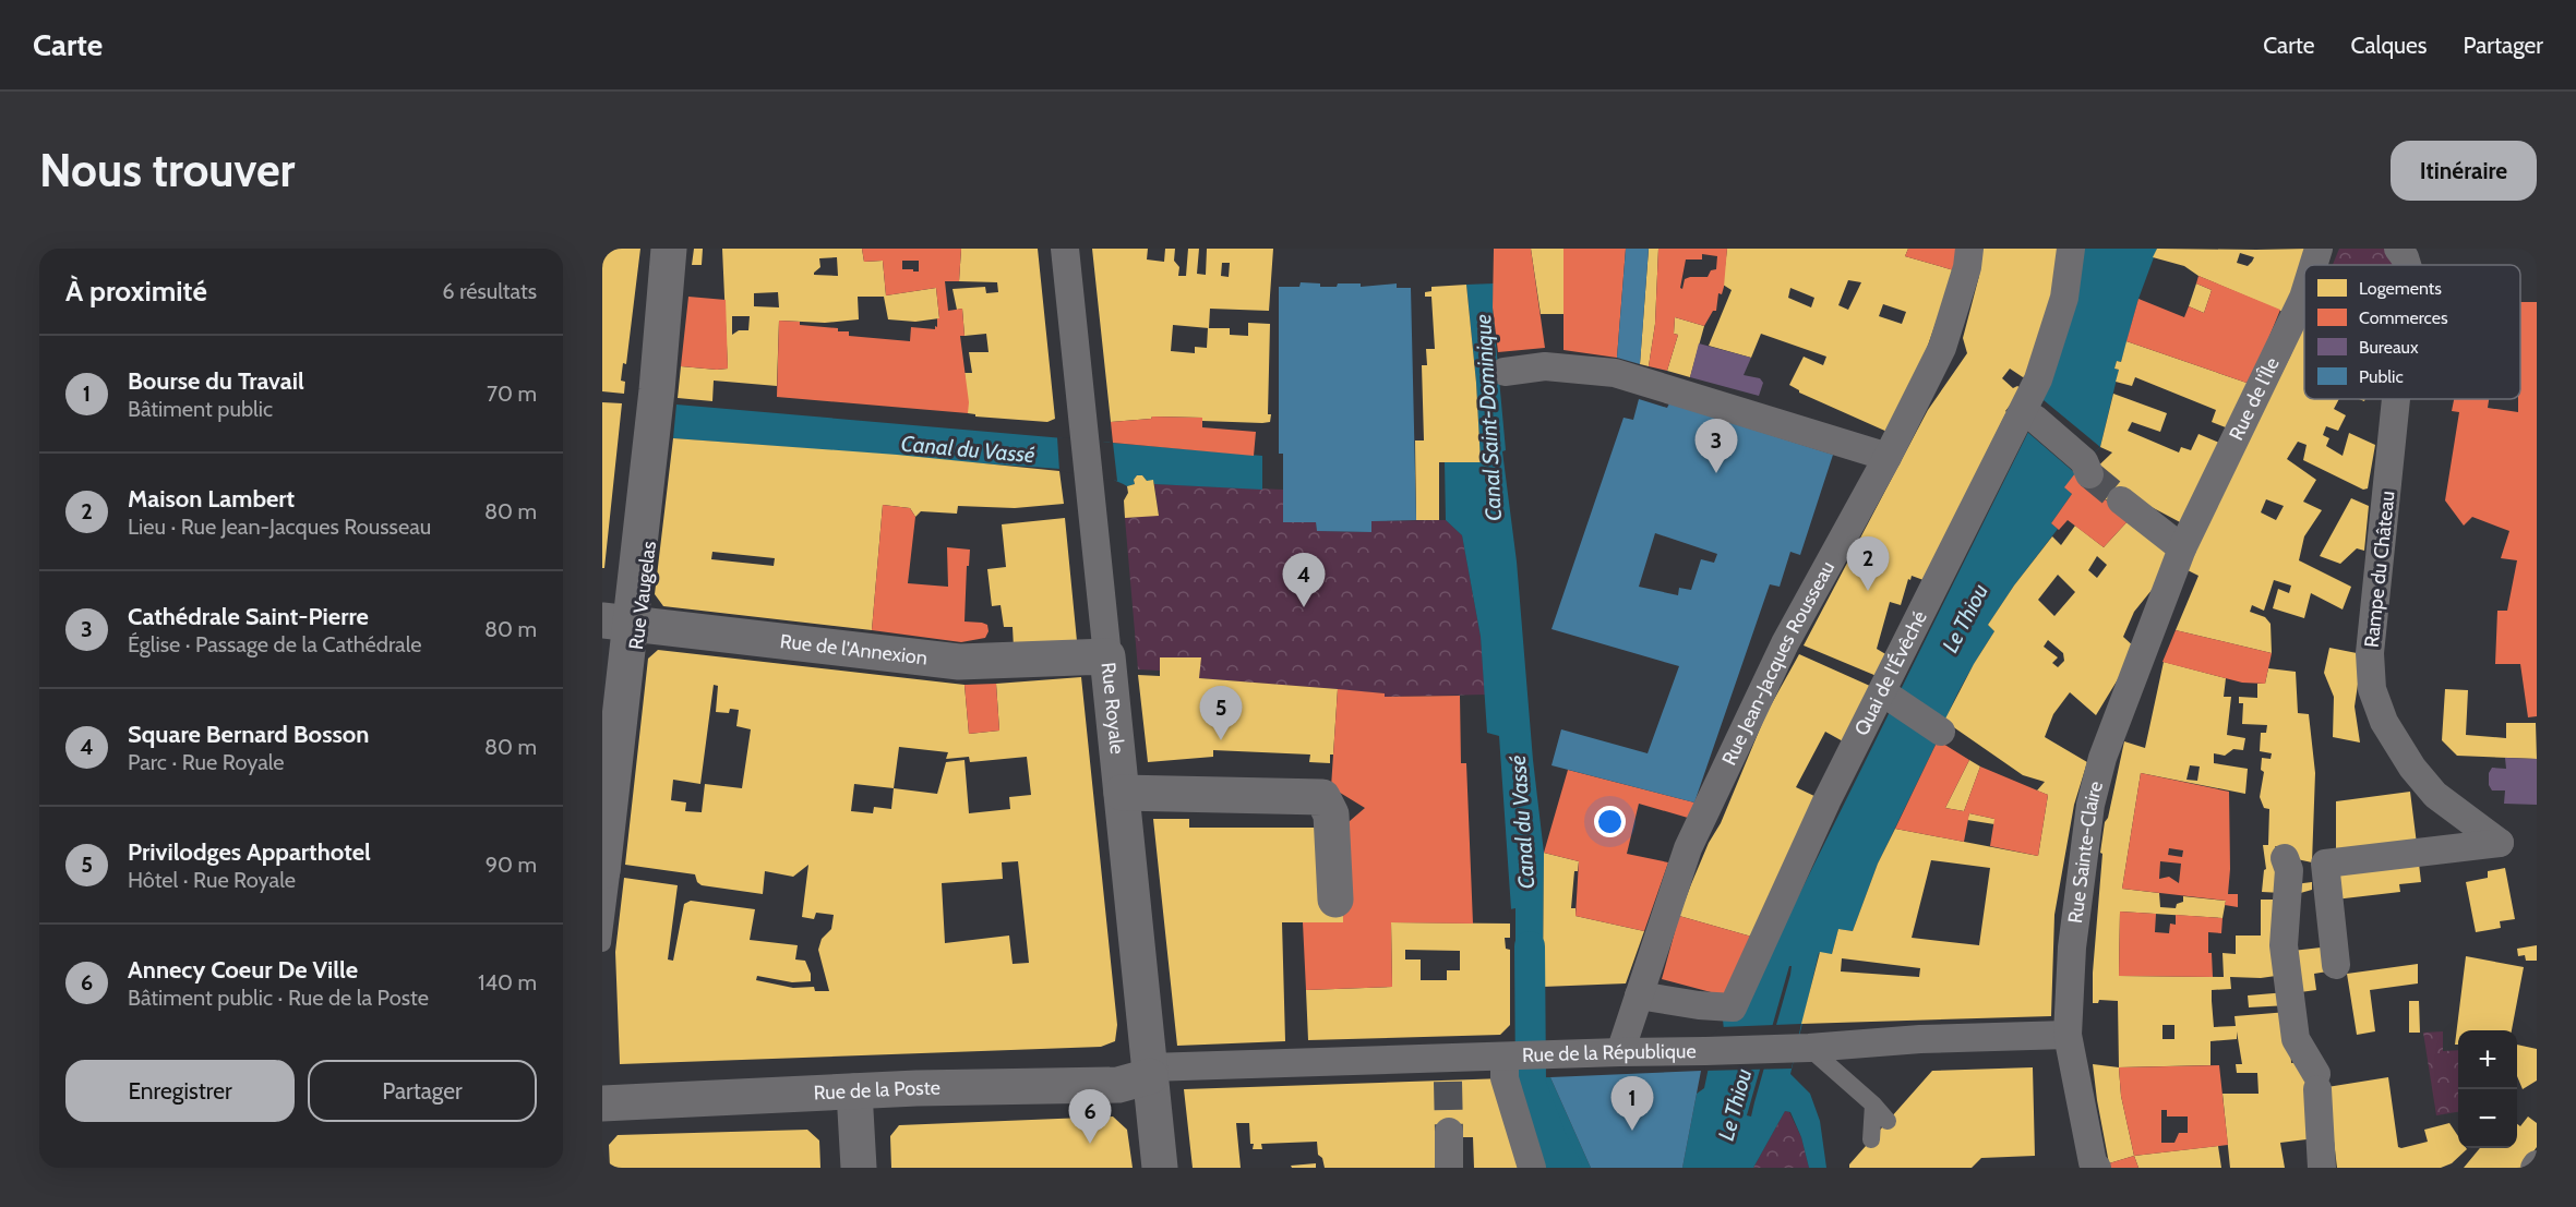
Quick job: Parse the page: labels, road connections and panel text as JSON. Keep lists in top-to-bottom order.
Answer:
{
  "streets": {
    "street": [
      "Rue de l'Île",
      "Rampe du Château",
      "Rue Vaugelas",
      "Rue de l'Annexion",
      "Rue Jean-Jacques Rousseau",
      "Quai de l'Évêché",
      "Rue Royale",
      "Rue Sainte-Claire",
      "Rue de la République",
      "Rue de la Poste"
    ]
  },
  "crossings": [
    ["Rue de l'Île", "Rue Sainte-Claire"],
    ["Rue Vaugelas", "Rue de l'Annexion"],
    ["Rue de l'Annexion", "Rue Royale"],
    ["Rue Jean-Jacques Rousseau", "Quai de l'Évêché"],
    ["Rue Jean-Jacques Rousseau", "Rue de la République"],
    ["Rue Royale", "Rue de la République"],
    ["Rue Royale", "Rue de la Poste"],
    ["Rue Sainte-Claire", "Rue de la République"],
    ["Rue de la République", "Rue de la Poste"]
  ],
  "water": ["Canal Saint-Dominique", "Canal du Vassé", "Le Thiou"],
  "legend": [
    "Logements",
    "Commerces",
    "Bureaux",
    "Public"
  ],
  "page": {
    "header": "Carte",
    "nav": ["Carte", "Calques", "Partager"],
    "buttons": [
      "Itinéraire",
      ["Enregistrer", "Partager"]
    ],
    "title": "Nous trouver",
    "heading": ["À proximité", "6 résultats"],
    "list": [
      {
        "mark": "1",
        "name": "Bourse du Travail",
        "note": "Bâtiment public",
        "value": "70 m"
      },
      {
        "mark": "2",
        "name": "Maison Lambert",
        "note": "Lieu · Rue Jean-Jacques Rousseau",
        "value": "80 m"
      },
      {
        "mark": "3",
        "name": "Cathédrale Saint-Pierre",
        "note": "Église · Passage de la Cathédrale",
        "value": "80 m"
      },
      {
        "mark": "4",
        "name": "Square Bernard Bosson",
        "note": "Parc · Rue Royale",
        "value": "80 m"
      },
      {
        "mark": "5",
        "name": "Privilodges Apparthotel",
        "note": "Hôtel · Rue Royale",
        "value": "90 m"
      },
      {
        "mark": "6",
        "name": "Annecy Coeur De Ville",
        "note": "Bâtiment public · Rue de la Poste",
        "value": "140 m"
      }
    ],
    "pins": [
      "3",
      "2",
      "4",
      "5",
      "1",
      "6"
    ],
    "map_buttons": ["+", "−"]
  }
}
